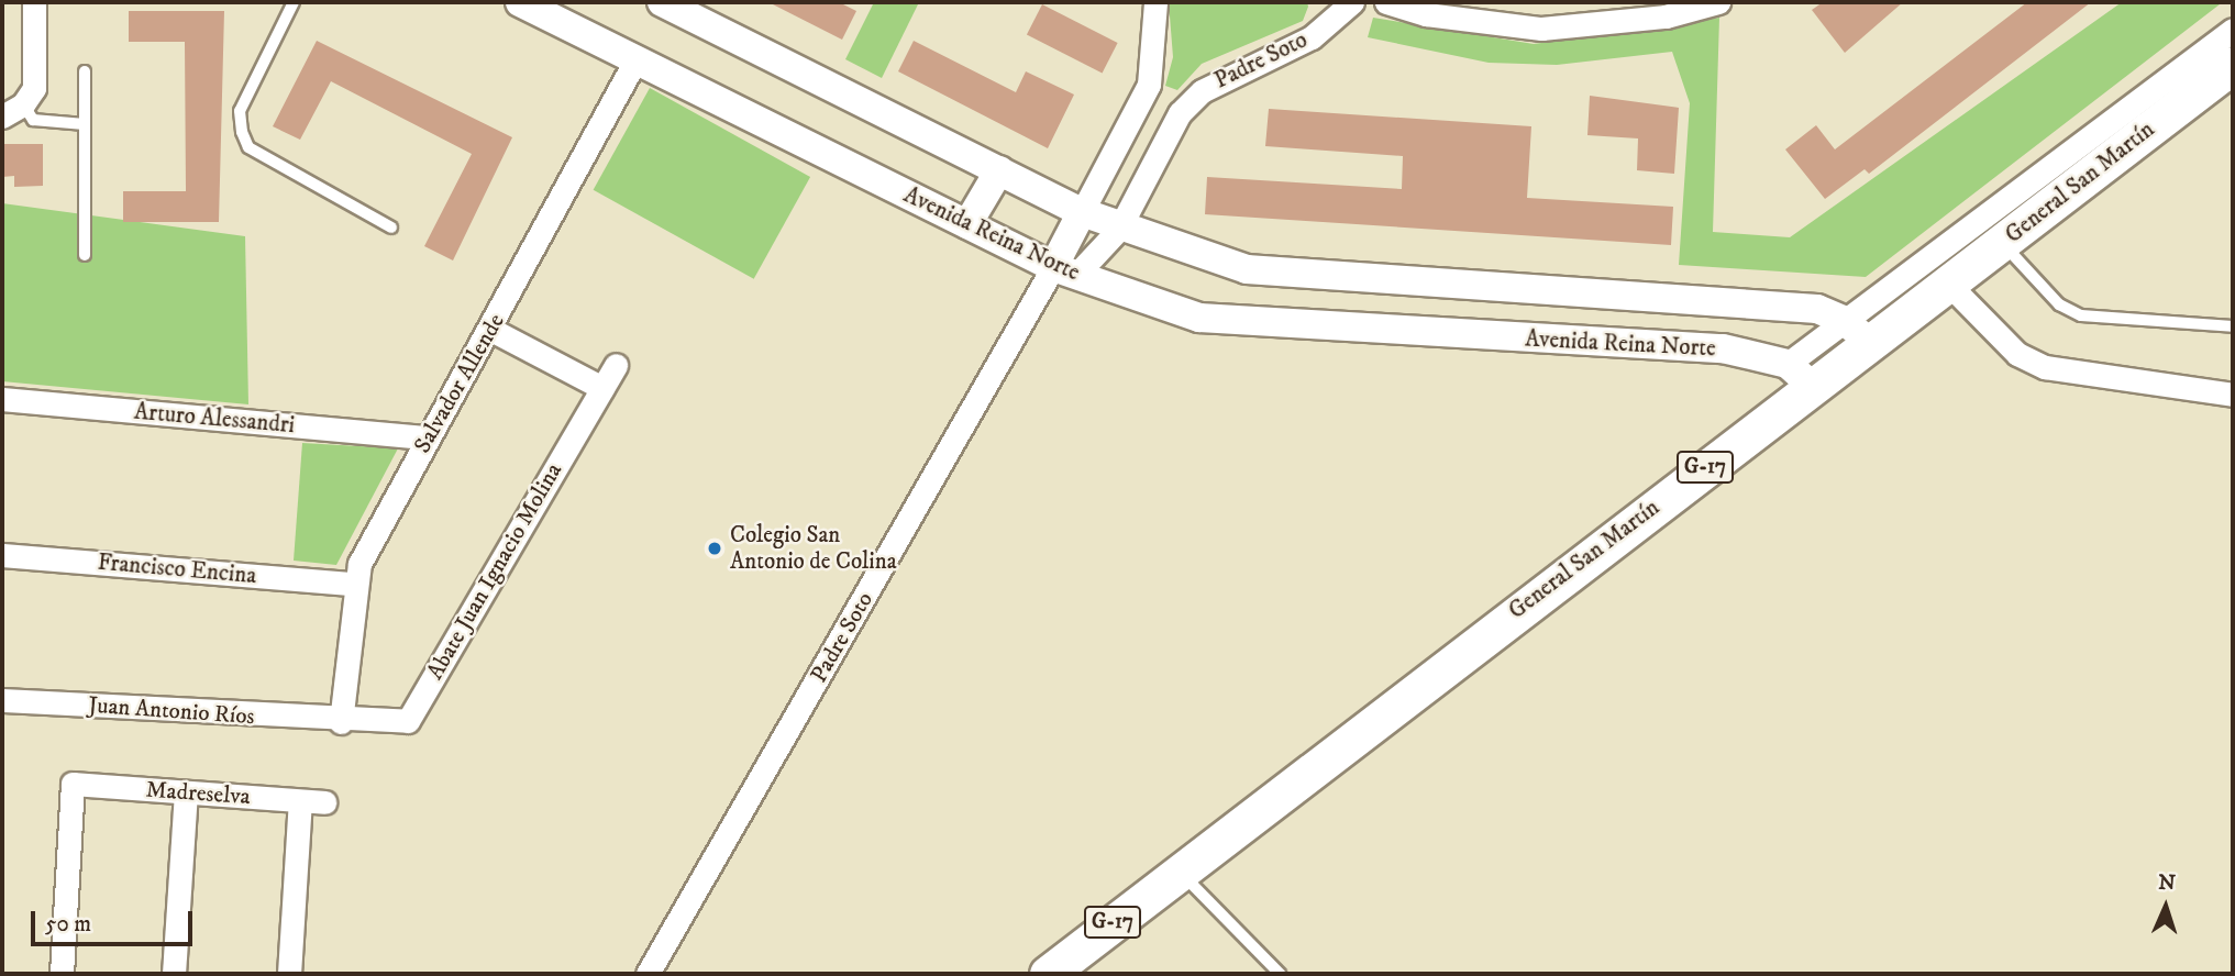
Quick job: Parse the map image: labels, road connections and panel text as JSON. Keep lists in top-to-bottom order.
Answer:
{
  "streets": {
    "main road": ["General San Martín", "G-17"],
    "street": [
      "Padre Soto",
      "Avenida Reina Norte",
      "Salvador Allende",
      "Arturo Alessandri",
      "Francisco Encina",
      "Abate Juan Ignacio Molina",
      "Juan Antonio Ríos",
      "Madreselva"
    ]
  },
  "crossings": [
    ["Padre Soto", "Avenida Reina Norte"],
    ["General San Martín", "Avenida Reina Norte"],
    ["Avenida Reina Norte", "Salvador Allende"],
    ["Salvador Allende", "Arturo Alessandri"],
    ["Salvador Allende", "Francisco Encina"],
    ["Salvador Allende", "Abate Juan Ignacio Molina"],
    ["Salvador Allende", "Juan Antonio Ríos"],
    ["Abate Juan Ignacio Molina", "Juan Antonio Ríos"]
  ],
  "places": ["Colegio San Antonio de Colina"],
  "scale_bar": "50 m",
  "north": "top"
}
